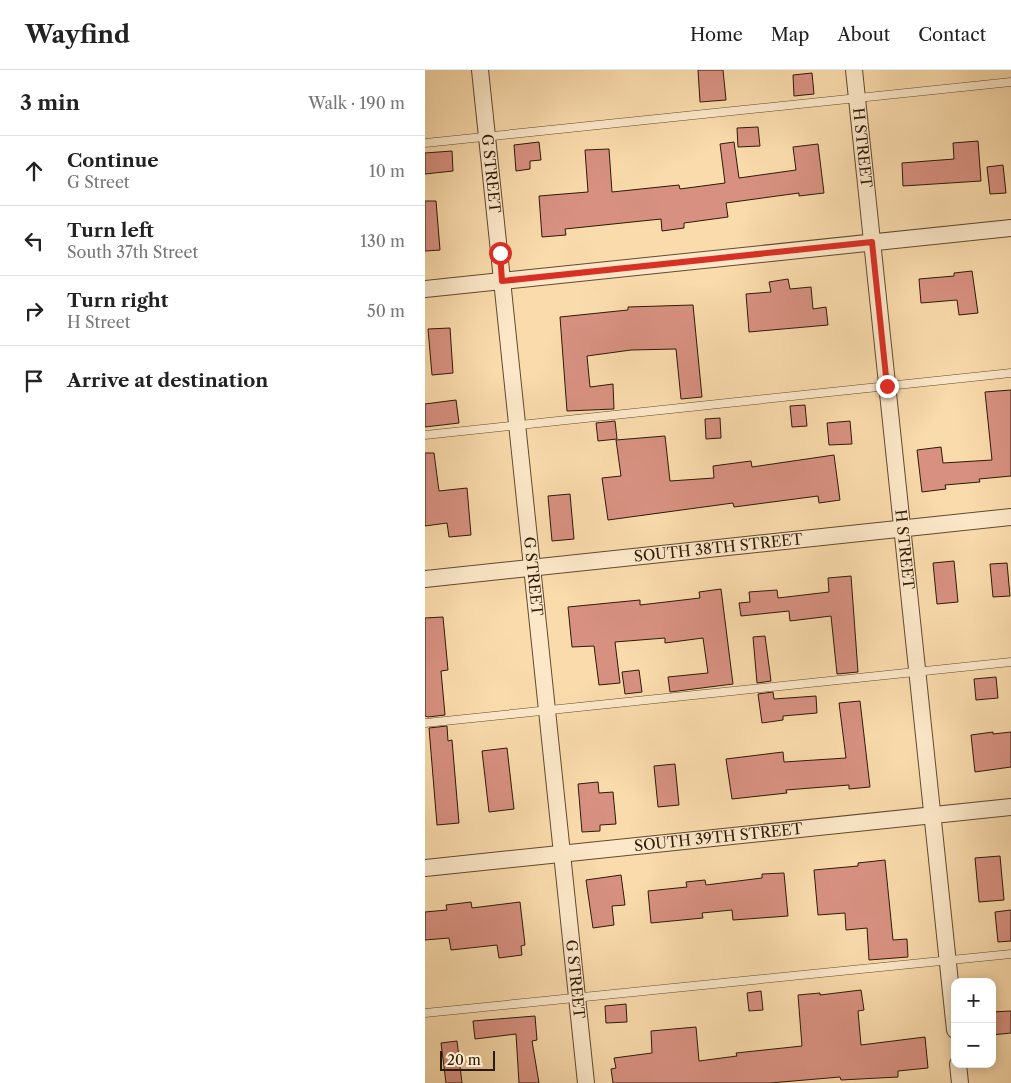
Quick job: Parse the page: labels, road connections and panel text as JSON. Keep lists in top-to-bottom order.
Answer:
{
  "streets": {
    "street": [
      "H STREET",
      "G STREET",
      "SOUTH 38TH STREET",
      "SOUTH 39TH STREET"
    ]
  },
  "crossings": [
    ["H STREET", "SOUTH 38TH STREET"],
    ["H STREET", "SOUTH 39TH STREET"],
    ["G STREET", "SOUTH 38TH STREET"],
    ["G STREET", "SOUTH 39TH STREET"]
  ],
  "scale_bar": "20 m",
  "page": {
    "header": "Wayfind",
    "nav": [
      "Home",
      "Map",
      "About",
      "Contact"
    ],
    "heading": ["3 min", "Walk · 190 m"],
    "list": [
      ["Continue", "G Street", "10 m"],
      ["Turn left", "South 37th Street", "130 m"],
      ["Turn right", "H Street", "50 m"],
      "Arrive at destination"
    ],
    "map_buttons": ["+", "−"],
    "scale": "20 m"
  }
}
